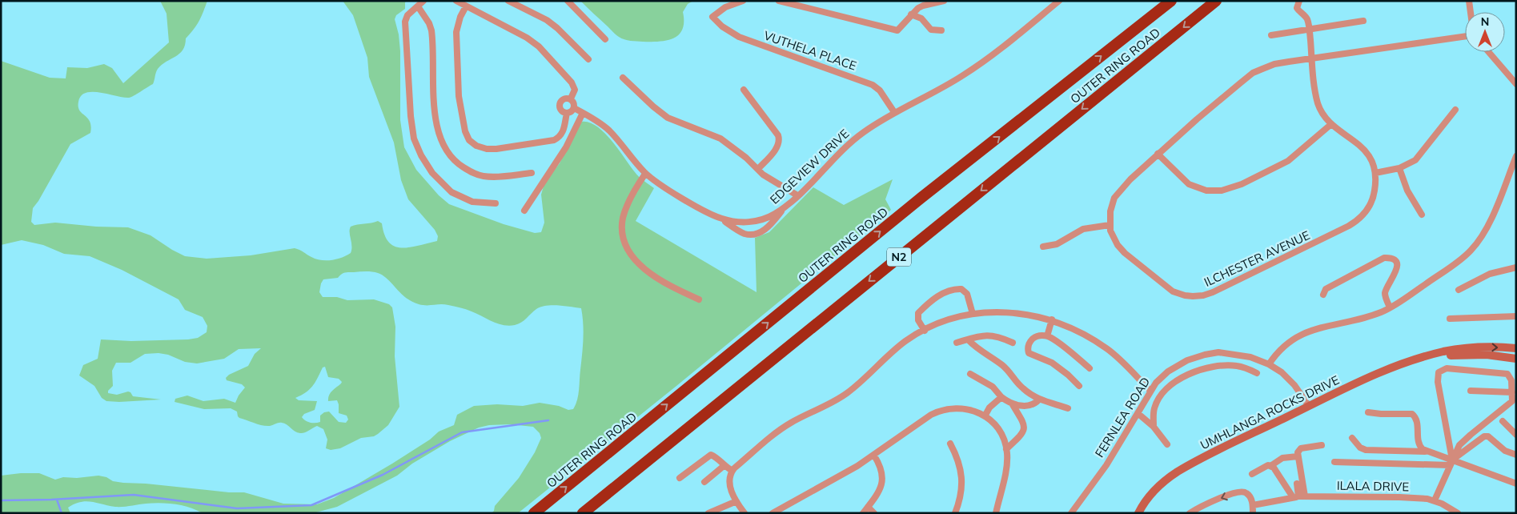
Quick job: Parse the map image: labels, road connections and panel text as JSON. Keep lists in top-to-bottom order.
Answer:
{
  "streets": {
    "highway": ["OUTER RING ROAD", "N2"],
    "main road": ["UMHLANGA ROCKS DRIVE"],
    "street": [
      "VUTHELA PLACE",
      "EDGEVIEW DRIVE",
      "ILCHESTER AVENUE",
      "FERNLEA ROAD",
      "ILALA DRIVE"
    ]
  },
  "crossings": [
    ["VUTHELA PLACE", "EDGEVIEW DRIVE"],
    ["UMHLANGA ROCKS DRIVE", "FERNLEA ROAD"]
  ],
  "north": "top"
}
